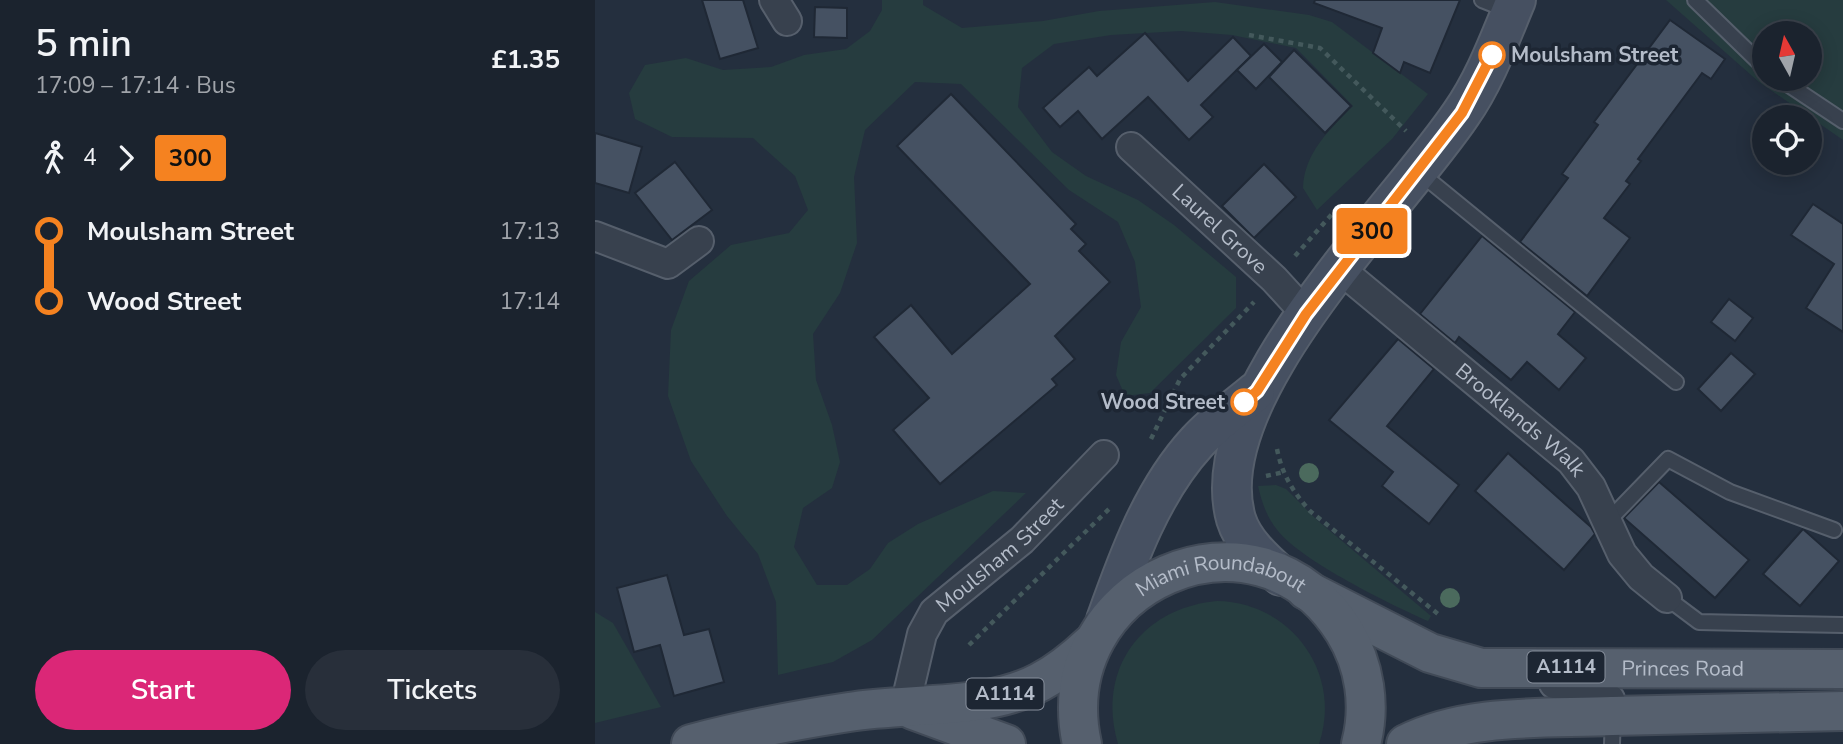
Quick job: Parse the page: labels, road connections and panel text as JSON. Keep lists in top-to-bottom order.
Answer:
{
  "streets": {
    "main road": ["Miami Roundabout", "A1114", "Princes Road"],
    "street": ["Laurel Grove", "Brooklands Walk", "Moulsham Street"]
  },
  "crossings": [
    ["Moulsham Street", "A1114"],
    ["Miami Roundabout", "A1114"],
    ["Miami Roundabout", "Princes Road"]
  ],
  "places": ["Moulsham Street", "Wood Street"],
  "lines": ["bus line 300"],
  "north": "top",
  "page": {
    "heading": ["5 min", "17:09 – 17:14 · Bus", "£1.35"],
    "on_map": "300",
    "legs": ["4", "300"],
    "list": [
      {
        "name": "Moulsham Street",
        "value": "17:13"
      },
      {
        "name": "Wood Street",
        "value": "17:14"
      }
    ],
    "buttons": ["Start", "Tickets"]
  }
}
